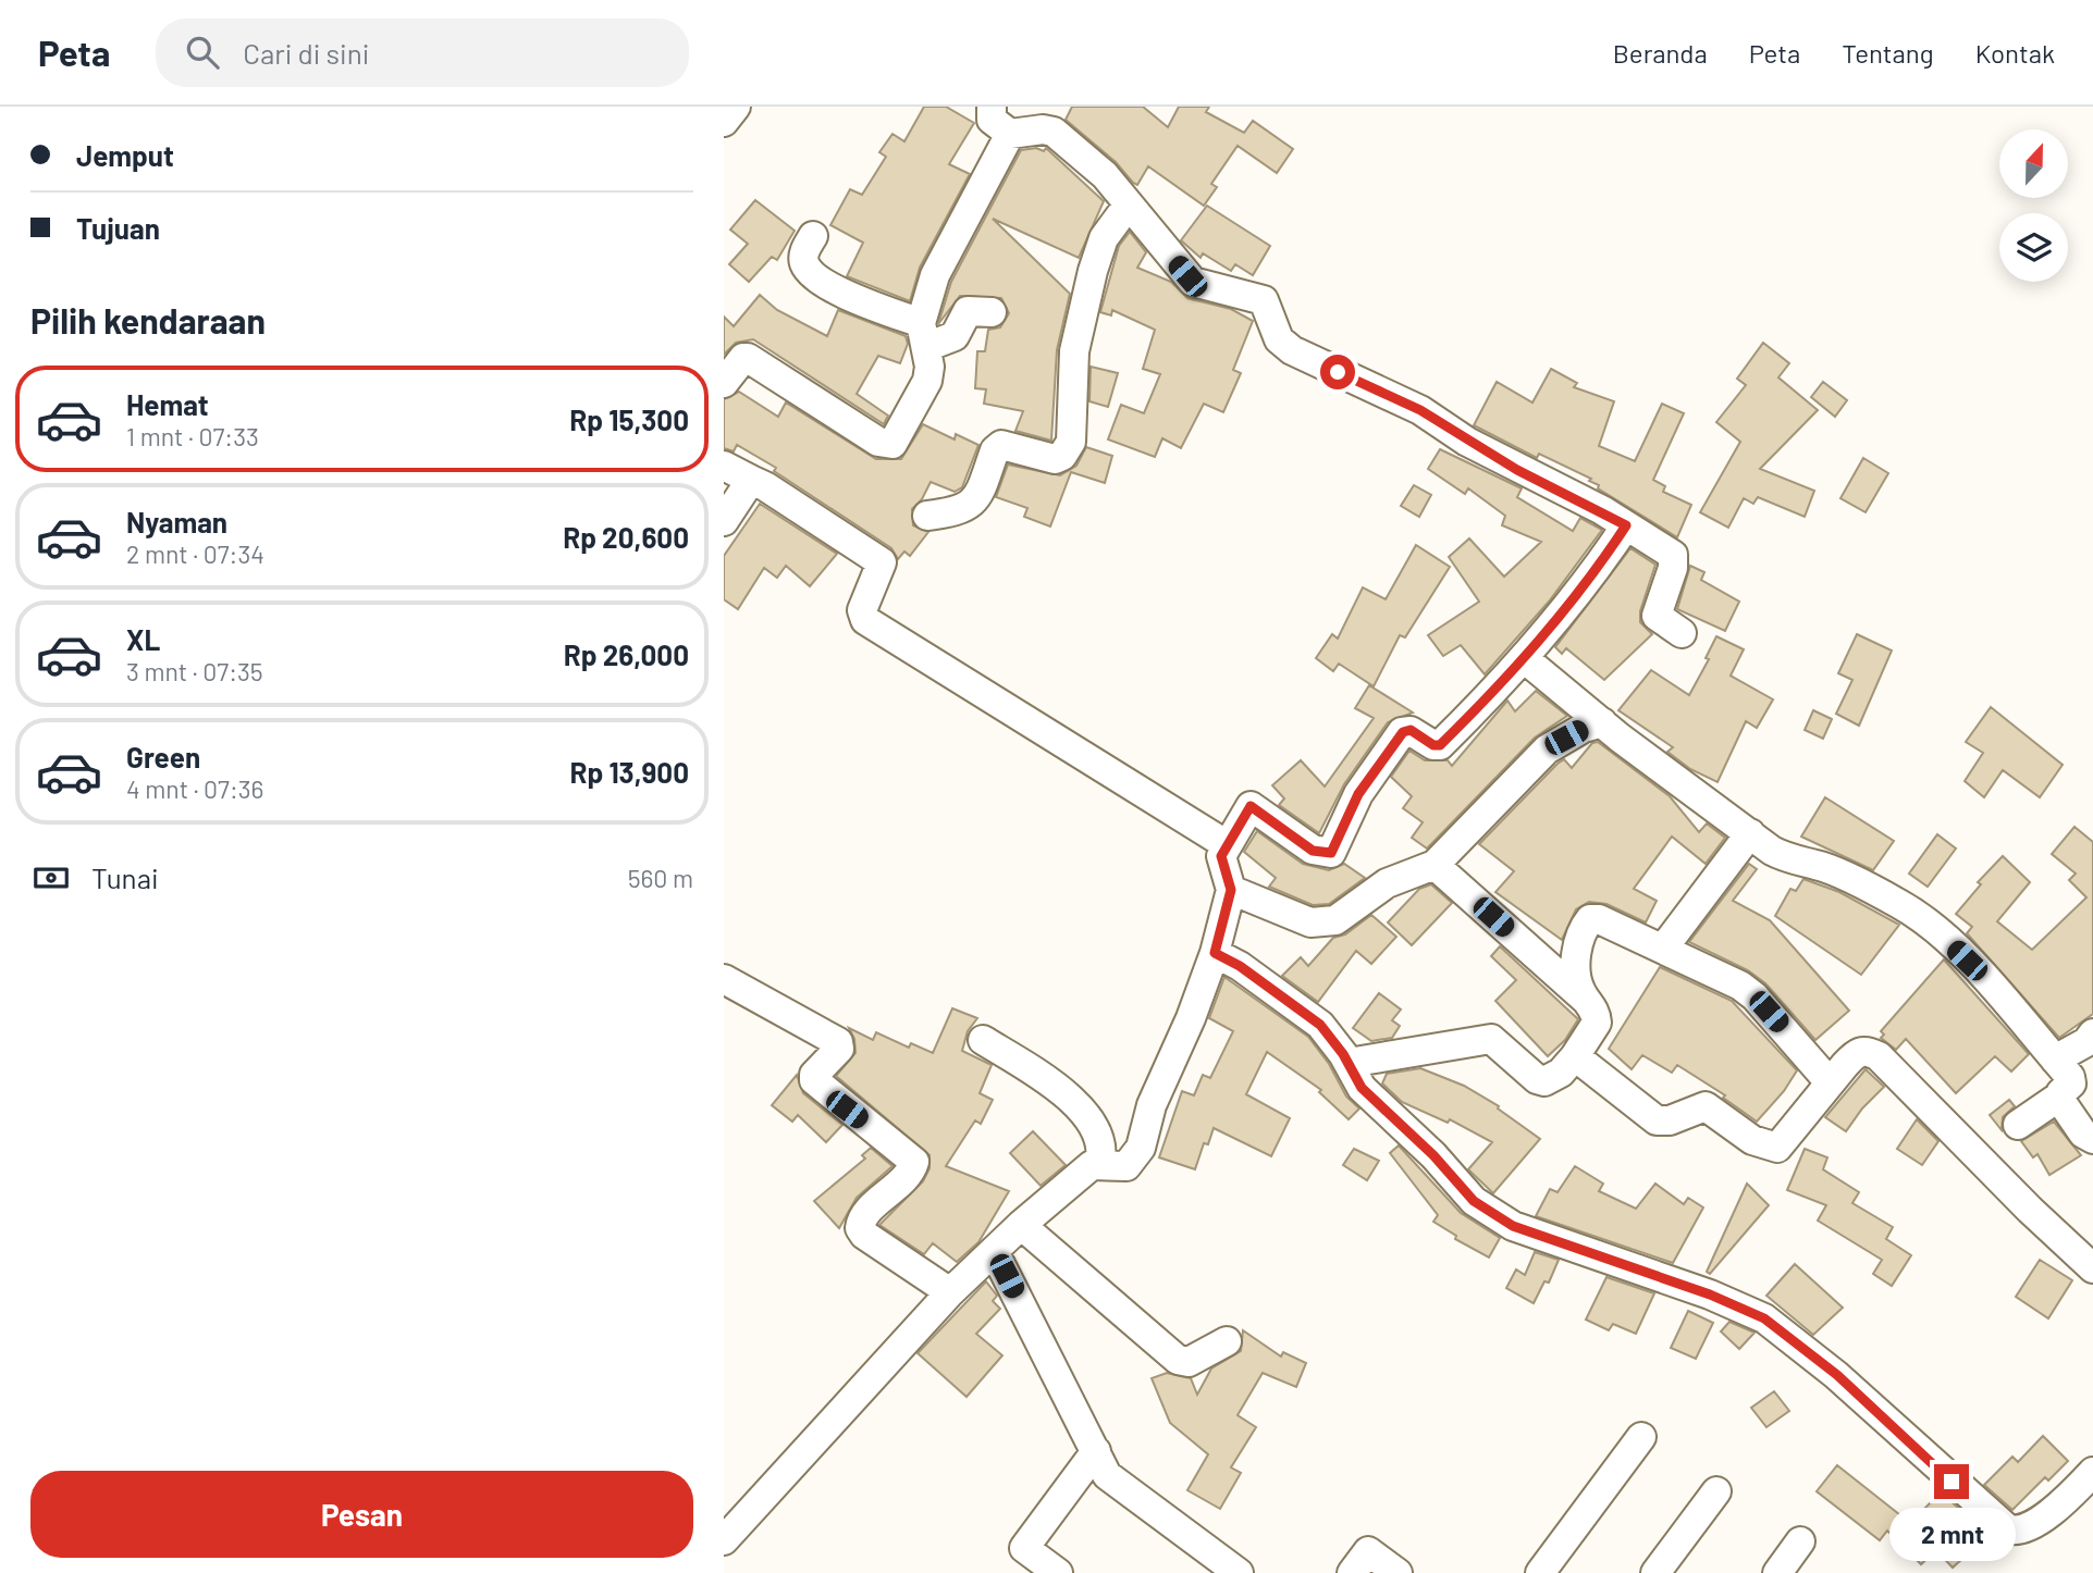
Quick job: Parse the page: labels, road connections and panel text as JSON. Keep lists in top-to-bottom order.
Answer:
{
  "north": "top",
  "page": {
    "header": "Peta",
    "search": "Cari di sini",
    "nav": [
      "Beranda",
      "Peta",
      "Tentang",
      "Kontak"
    ],
    "banner": ["Jemput", "Tujuan"],
    "heading": "Pilih kendaraan",
    "list": [
      {
        "name": "Hemat",
        "note": "1 mnt · 07:33",
        "value": "Rp 15,300"
      },
      {
        "name": "Nyaman",
        "note": "2 mnt · 07:34",
        "value": "Rp 20,600"
      },
      {
        "name": "XL",
        "note": "3 mnt · 07:35",
        "value": "Rp 26,000"
      },
      {
        "name": "Green",
        "note": "4 mnt · 07:36",
        "value": "Rp 13,900"
      }
    ],
    "pay": ["Tunai", "560 m"],
    "buttons": "Pesan",
    "bubble": "2 mnt"
  }
}
